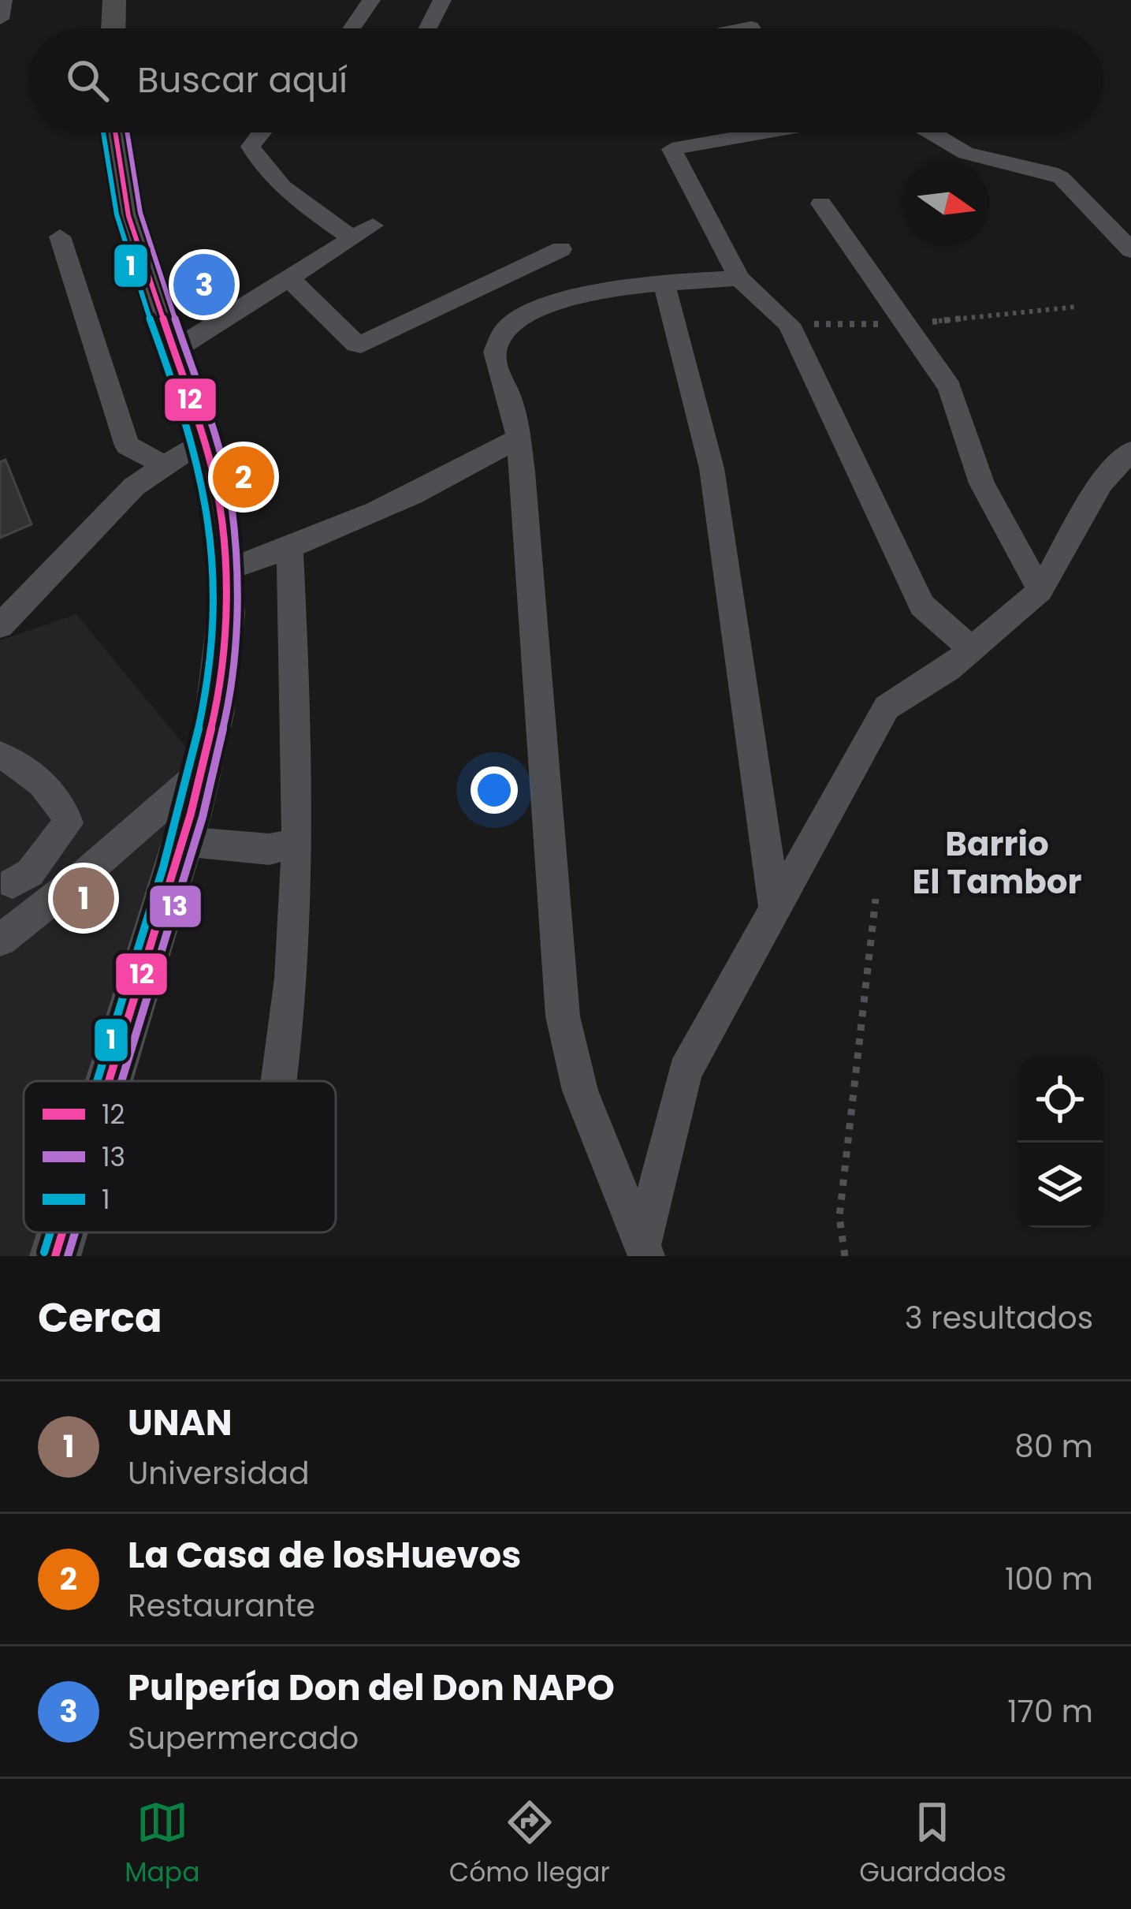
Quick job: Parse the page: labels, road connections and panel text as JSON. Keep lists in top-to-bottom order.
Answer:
{
  "districts": ["Barrio El Tambor"],
  "lines": ["transit line 12", "transit line 13", "transit line 1"],
  "legend": ["12", "13", "1"],
  "north": "right",
  "page": {
    "search": "Buscar aquí",
    "pins": ["3", "2", "1"],
    "heading": ["Cerca", "3 resultados"],
    "list": [
      {
        "mark": "1",
        "name": "UNAN",
        "note": "Universidad",
        "value": "80 m"
      },
      {
        "mark": "2",
        "name": "La Casa de losHuevos",
        "note": "Restaurante",
        "value": "100 m"
      },
      {
        "mark": "3",
        "name": "Pulpería Don del Don NAPO",
        "note": "Supermercado",
        "value": "170 m"
      }
    ],
    "nav": ["Mapa", "Cómo llegar", "Guardados"]
  }
}
